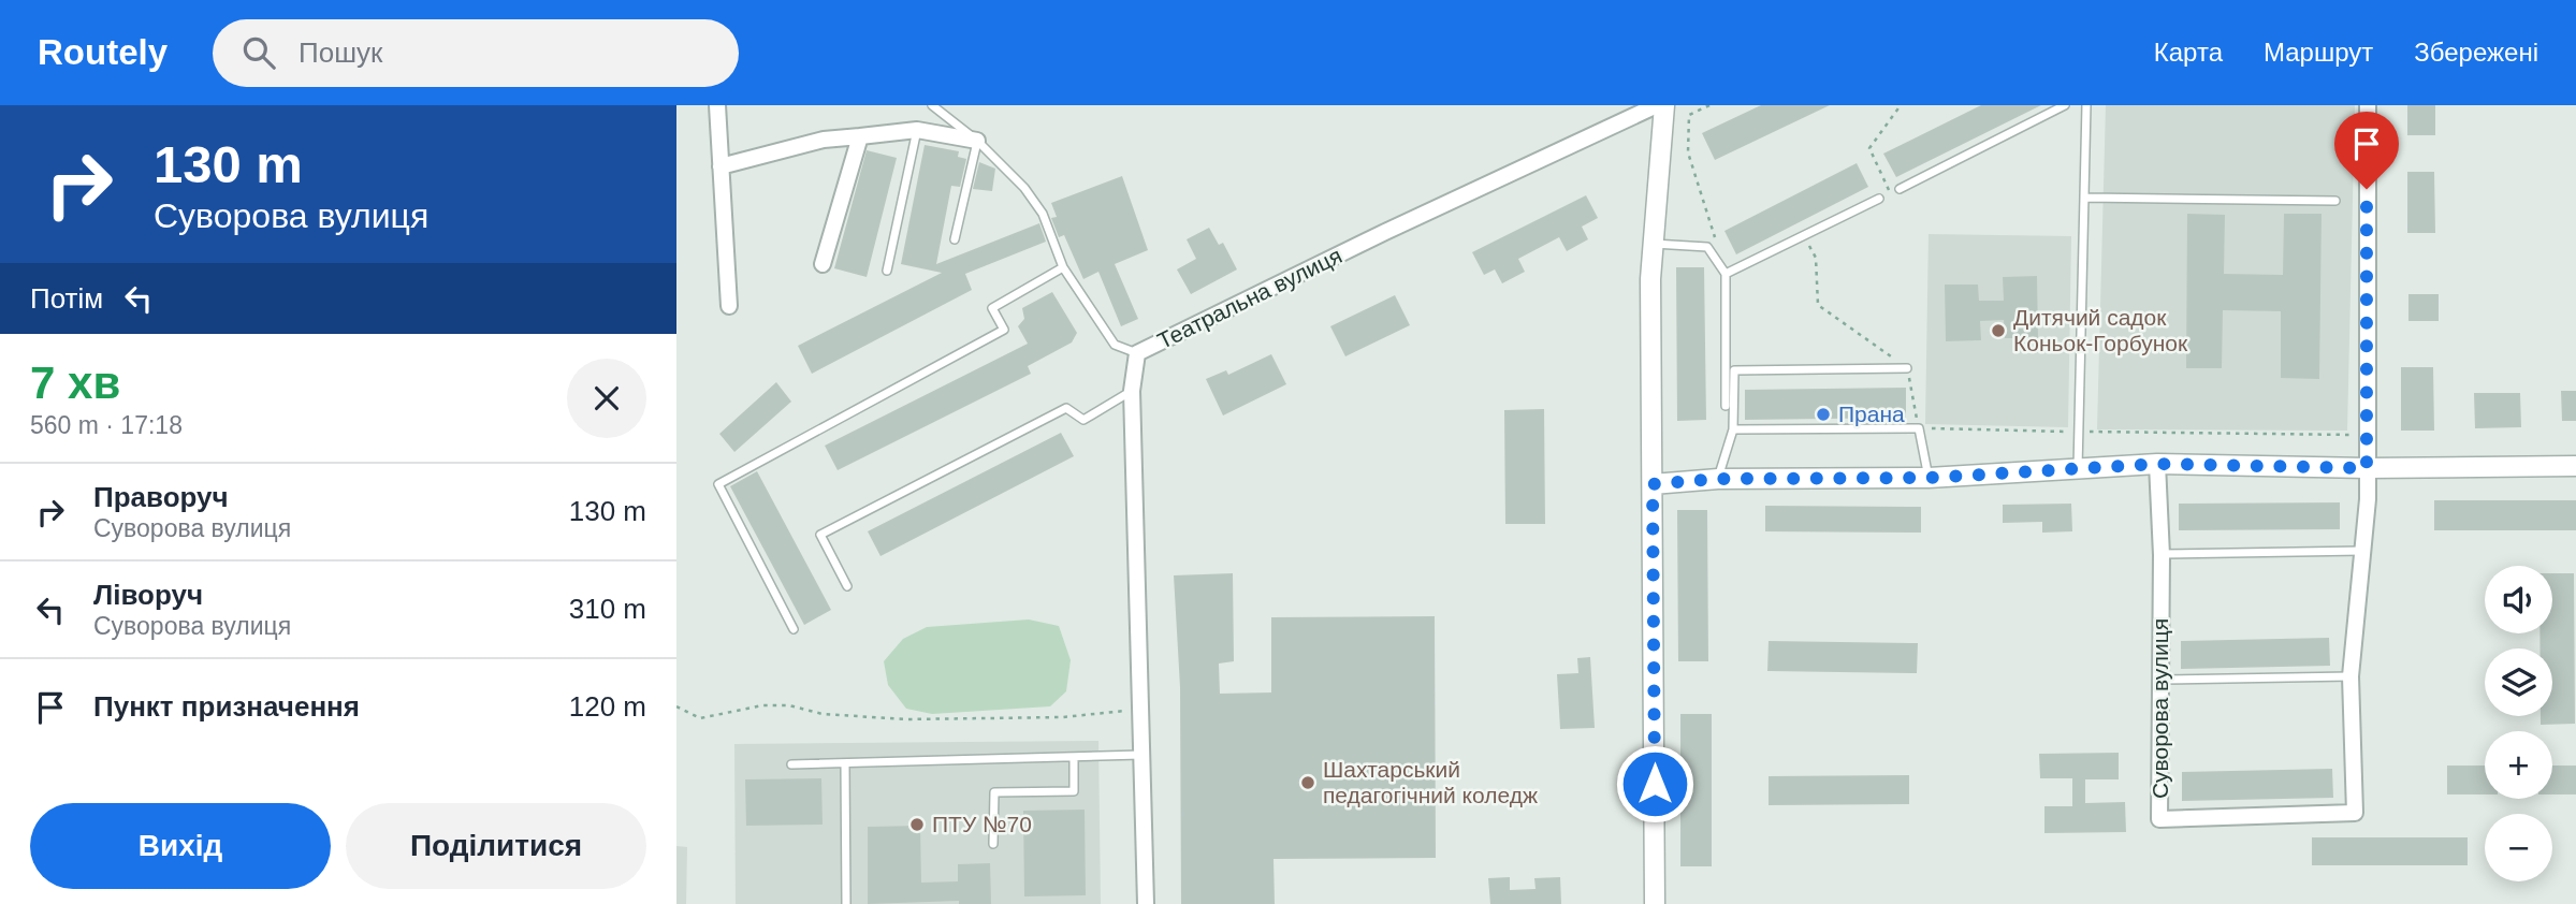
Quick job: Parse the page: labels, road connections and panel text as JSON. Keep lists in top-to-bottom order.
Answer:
{
  "streets": {
    "street": ["Театральна вулиця", "Суворова вулиця"]
  },
  "places": [
    "Дитячий садок Коньок-Горбунок",
    "Прана",
    "Шахтарський педагогічний коледж",
    "ПТУ №70"
  ],
  "page": {
    "header": "Routely",
    "search": "Пошук",
    "nav": ["Карта", "Маршрут", "Збережені"],
    "turn": ["130 m", "Суворова вулиця"],
    "then": "Потім",
    "heading": ["7 хв", "560 m · 17:18"],
    "list": [
      {
        "name": "Праворуч",
        "note": "Суворова вулиця",
        "value": "130 m"
      },
      {
        "name": "Ліворуч",
        "note": "Суворова вулиця",
        "value": "310 m"
      },
      {
        "name": "Пункт призначення",
        "value": "120 m"
      }
    ],
    "map_buttons": ["+", "−"],
    "buttons": ["Вихід", "Поділитися"]
  }
}
